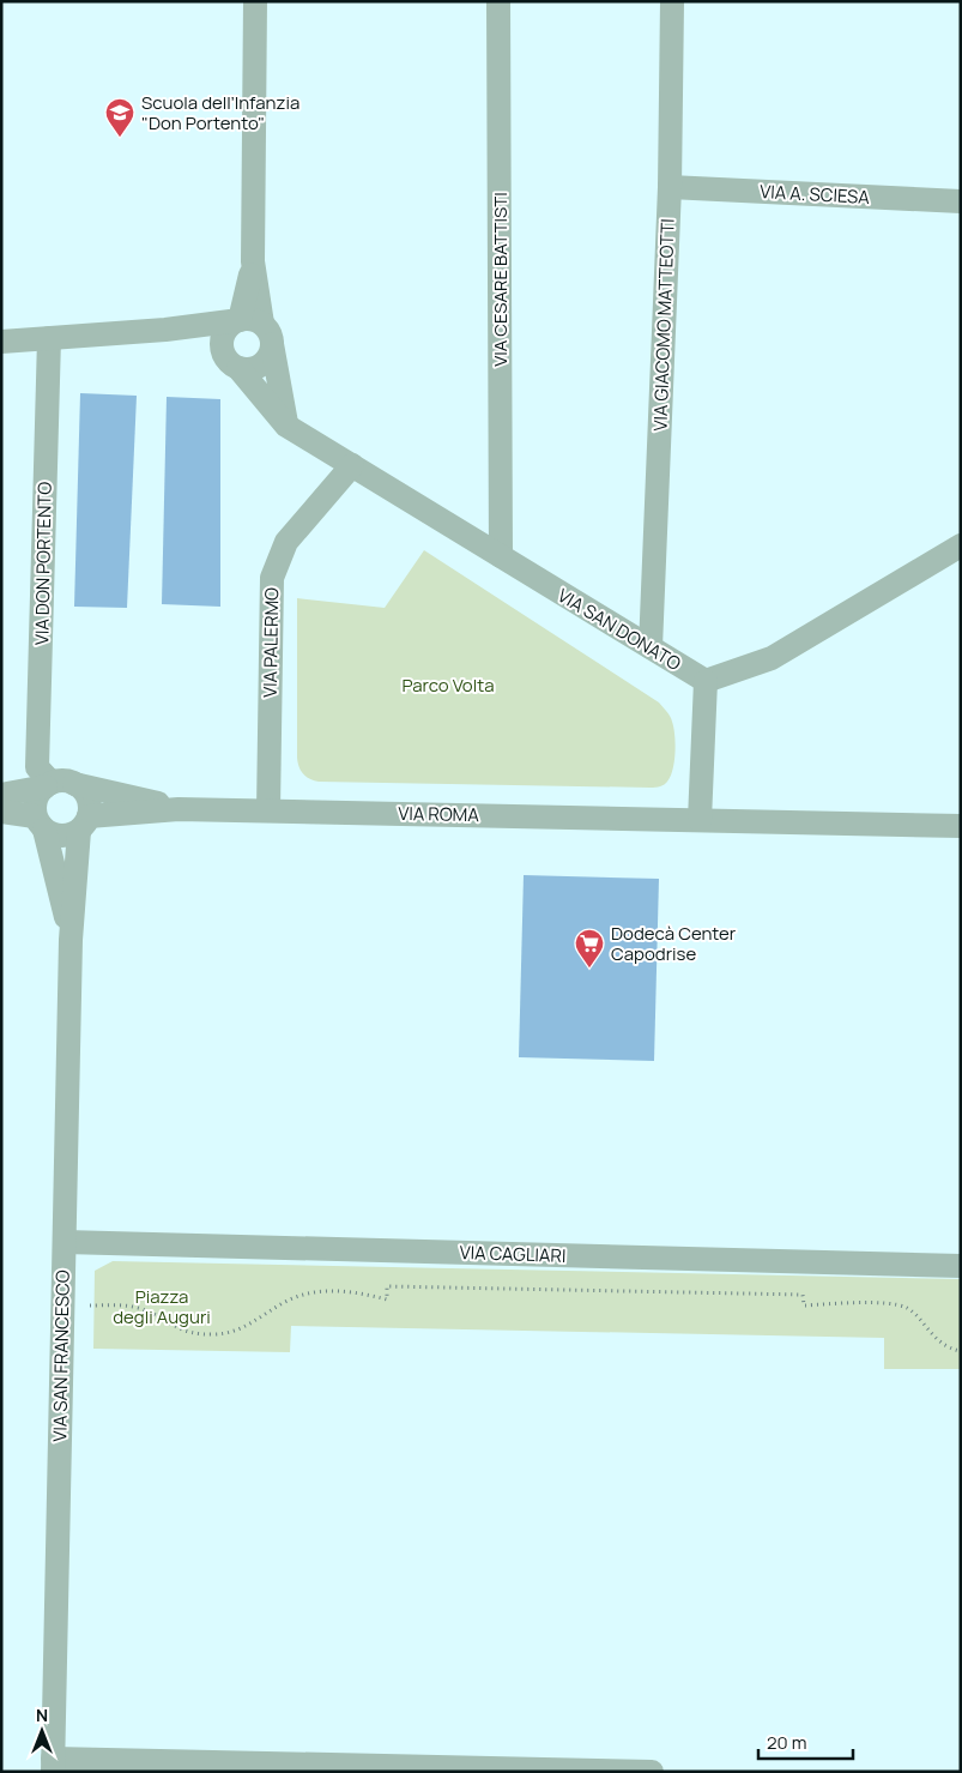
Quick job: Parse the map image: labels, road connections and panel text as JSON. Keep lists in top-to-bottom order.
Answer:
{
  "streets": {
    "street": [
      "VIA A. SCIESA",
      "VIA CESARE BATTISTI",
      "VIA GIACOMO MATTEOTTI",
      "VIA DON PORTENTO",
      "VIA SAN DONATO",
      "VIA PALERMO",
      "VIA ROMA",
      "VIA CAGLIARI",
      "VIA SAN FRANCESCO"
    ]
  },
  "crossings": [
    ["VIA A. SCIESA", "VIA GIACOMO MATTEOTTI"],
    ["VIA CESARE BATTISTI", "VIA SAN DONATO"],
    ["VIA GIACOMO MATTEOTTI", "VIA SAN DONATO"],
    ["VIA DON PORTENTO", "VIA ROMA"],
    ["VIA DON PORTENTO", "VIA SAN FRANCESCO"],
    ["VIA SAN DONATO", "VIA PALERMO"],
    ["VIA PALERMO", "VIA ROMA"],
    ["VIA ROMA", "VIA SAN FRANCESCO"],
    ["VIA CAGLIARI", "VIA SAN FRANCESCO"]
  ],
  "parks": ["Parco Volta", "Piazza degli Auguri"],
  "places": {
    "school or university": ["Scuola dell’Infanzia \"Don Portento\""],
    "supermarket": ["Dodecà Center Capodrise"]
  },
  "scale_bar": "20 m",
  "north": "top"
}
